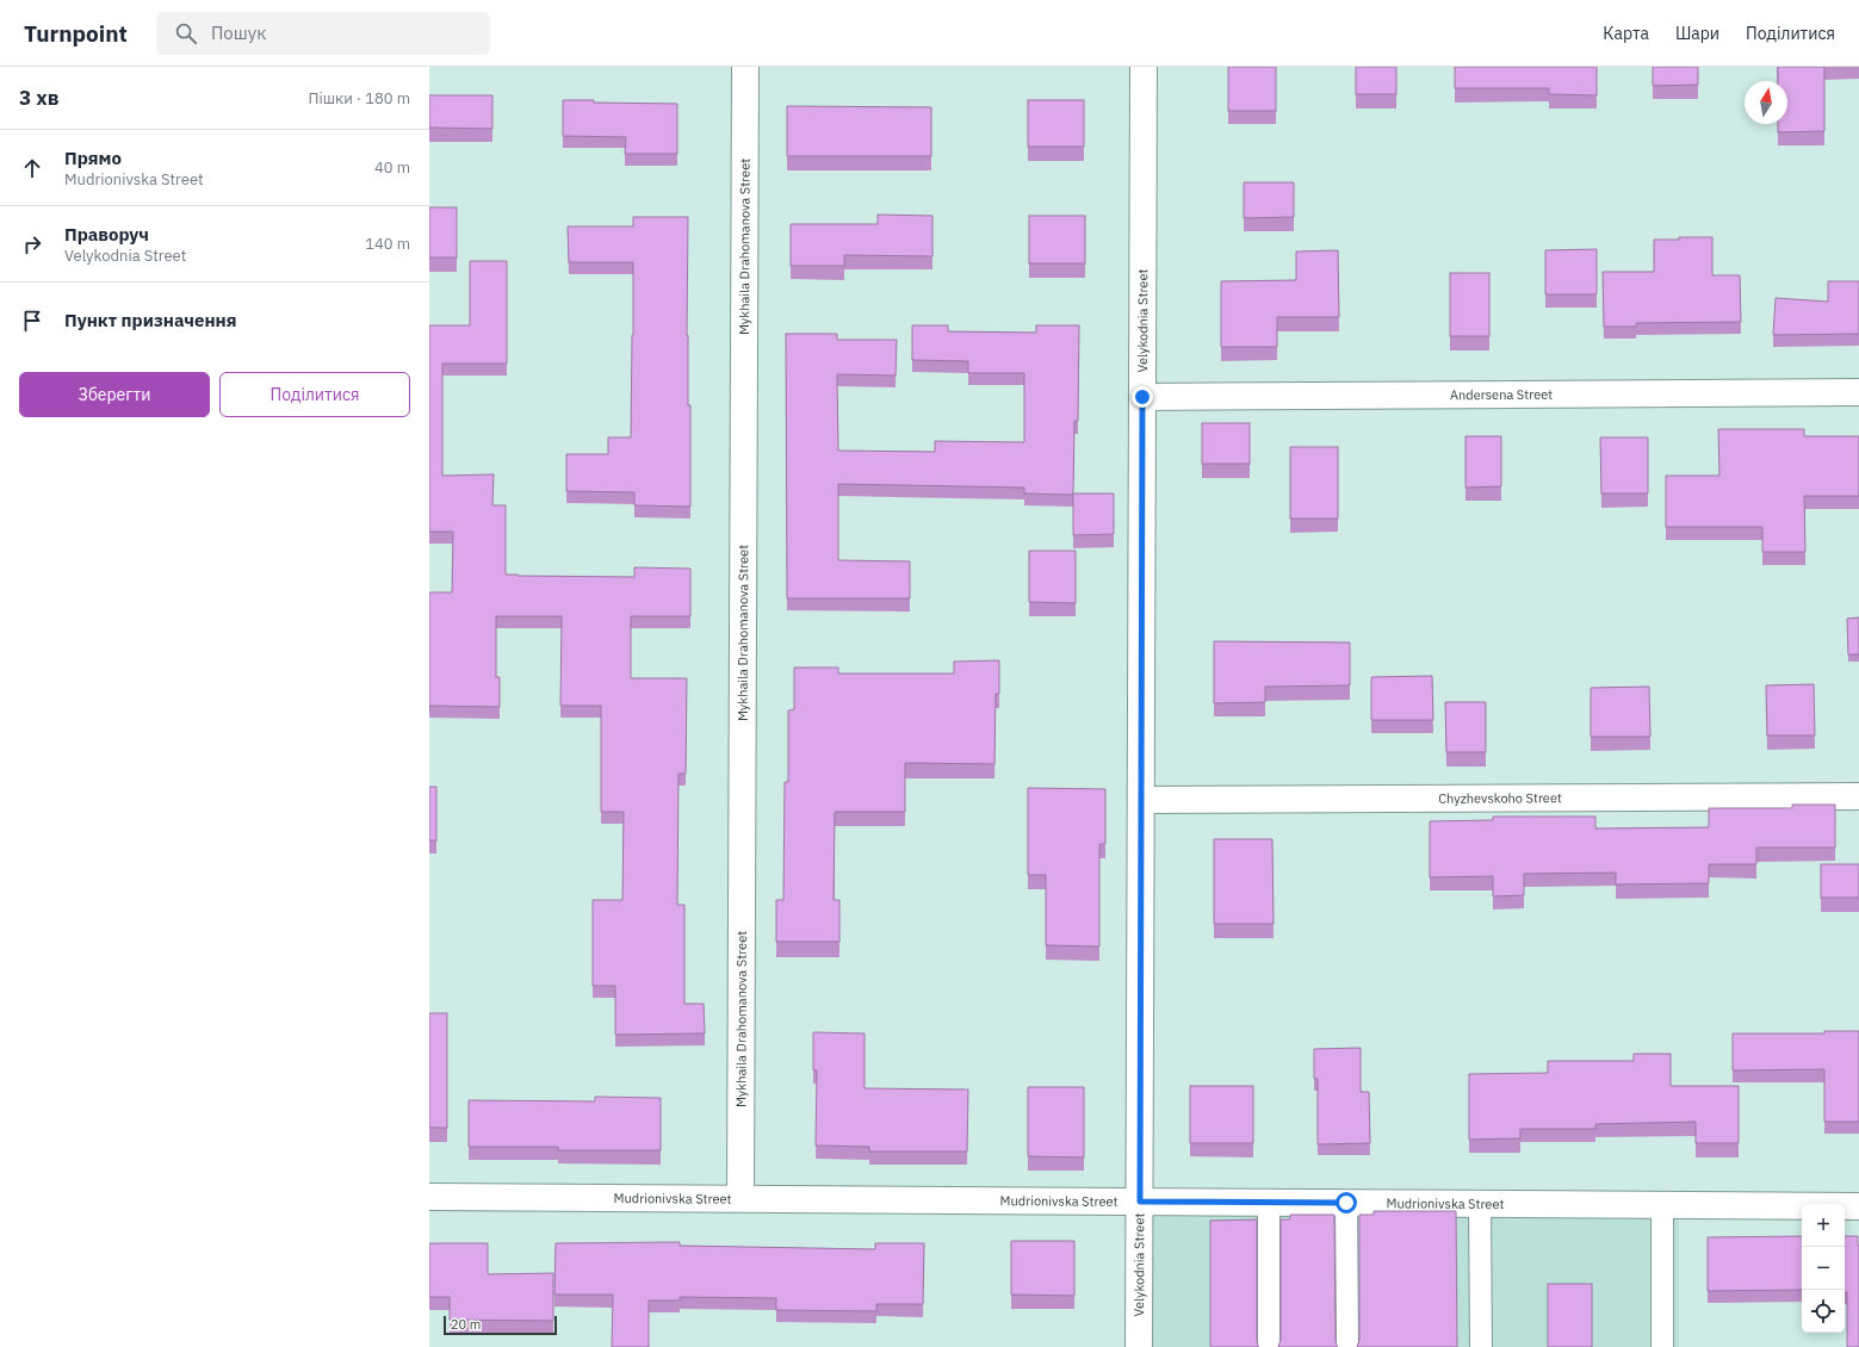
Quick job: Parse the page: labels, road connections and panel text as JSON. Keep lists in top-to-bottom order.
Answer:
{
  "streets": {
    "street": [
      "Mykhaila Drahomanova Street",
      "Velykodnia Street",
      "Andersena Street",
      "Chyzhevskoho Street",
      "Mudrionivska Street"
    ]
  },
  "crossings": [
    ["Mykhaila Drahomanova Street", "Mudrionivska Street"],
    ["Velykodnia Street", "Andersena Street"],
    ["Velykodnia Street", "Chyzhevskoho Street"],
    ["Velykodnia Street", "Mudrionivska Street"]
  ],
  "scale_bar": "20 m",
  "north": "top",
  "page": {
    "header": "Turnpoint",
    "search": "Пошук",
    "nav": ["Карта", "Шари", "Поділитися"],
    "heading": ["3 хв", "Пішки · 180 m"],
    "list": [
      ["Прямо", "Mudrionivska Street", "40 m"],
      ["Праворуч", "Velykodnia Street", "140 m"],
      "Пункт призначення"
    ],
    "buttons": ["Зберегти", "Поділитися"],
    "map_buttons": ["+", "−"],
    "scale": "20 m"
  }
}
